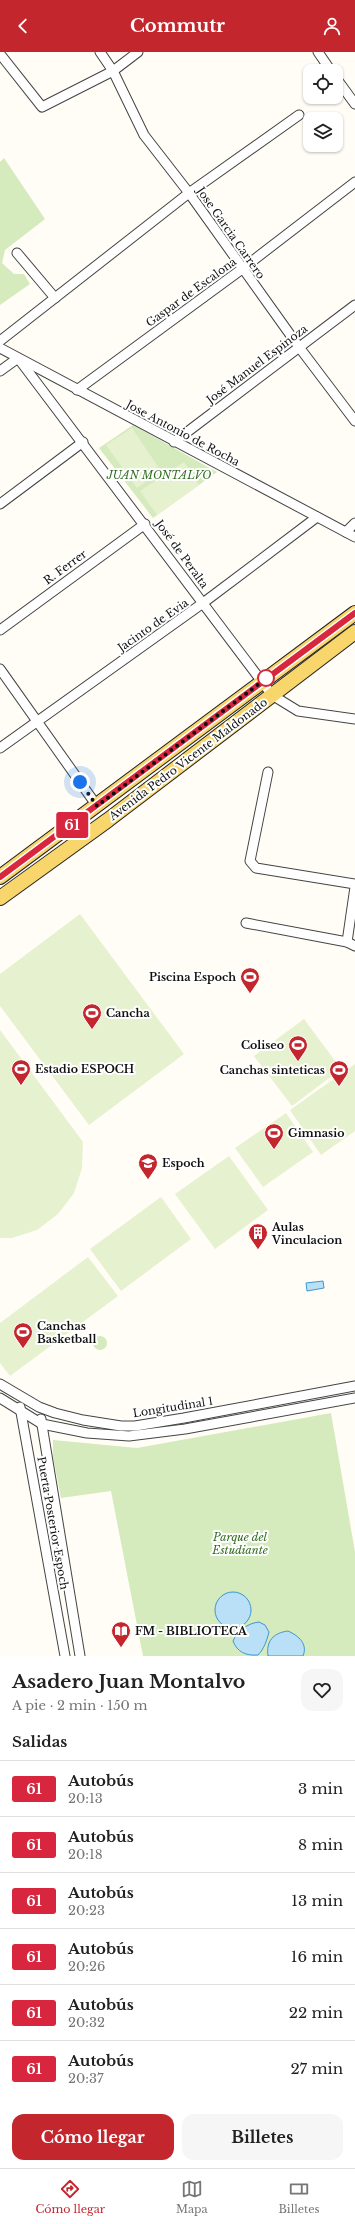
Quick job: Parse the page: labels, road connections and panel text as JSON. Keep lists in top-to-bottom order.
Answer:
{
  "streets": {
    "main road": ["Avenida Pedro Vicente Maldonado"],
    "street": [
      "Jose Garcia Carrero",
      "Gaspar de Escalona",
      "José Manuel Espinoza",
      "Jose Antonio de Rocha",
      "José de Peralta",
      "R. Ferrer",
      "Jacinto de Evia",
      "Longitudinal 1",
      "Puerta Posterior Espoch"
    ]
  },
  "crossings": [
    ["Jose Garcia Carrero", "Gaspar de Escalona"],
    ["Jose Garcia Carrero", "José Manuel Espinoza"],
    ["Gaspar de Escalona", "Jose Antonio de Rocha"],
    ["José Manuel Espinoza", "Jose Antonio de Rocha"],
    ["Jose Antonio de Rocha", "José de Peralta"],
    ["Jose Antonio de Rocha", "Jacinto de Evia"],
    ["José de Peralta", "R. Ferrer"],
    ["José de Peralta", "Jacinto de Evia"],
    ["José de Peralta", "Avenida Pedro Vicente Maldonado"],
    ["Longitudinal 1", "Puerta Posterior Espoch"]
  ],
  "parks": ["JUAN MONTALVO", "Parque del Estudiante"],
  "places": {
    "sports": [
      "Piscina Espoch",
      "Cancha",
      "Coliseo",
      "Estadio ESPOCH",
      "Canchas sinteticas",
      "Gimnasio",
      "Canchas Basketball"
    ],
    "school or university": ["Espoch"],
    "building": ["Aulas Vinculacion"],
    "library": ["FM - BIBLIOTECA"]
  },
  "lines": ["bus line 61"],
  "page": {
    "header": "Commutr",
    "on_map": "61",
    "heading": [
      ["Asadero Juan Montalvo", "A pie · 2 min · 150 m"],
      "Salidas"
    ],
    "list": [
      {
        "mark": "61",
        "name": "Autobús",
        "note": "20:13",
        "value": "3 min"
      },
      {
        "mark": "61",
        "name": "Autobús",
        "note": "20:18",
        "value": "8 min"
      },
      {
        "mark": "61",
        "name": "Autobús",
        "note": "20:23",
        "value": "13 min"
      },
      {
        "mark": "61",
        "name": "Autobús",
        "note": "20:26",
        "value": "16 min"
      },
      {
        "mark": "61",
        "name": "Autobús",
        "note": "20:32",
        "value": "22 min"
      },
      {
        "mark": "61",
        "name": "Autobús",
        "note": "20:37",
        "value": "27 min"
      }
    ],
    "buttons": ["Cómo llegar", "Billetes"],
    "tabs": ["Cómo llegar", "Mapa", "Billetes"]
  }
}
